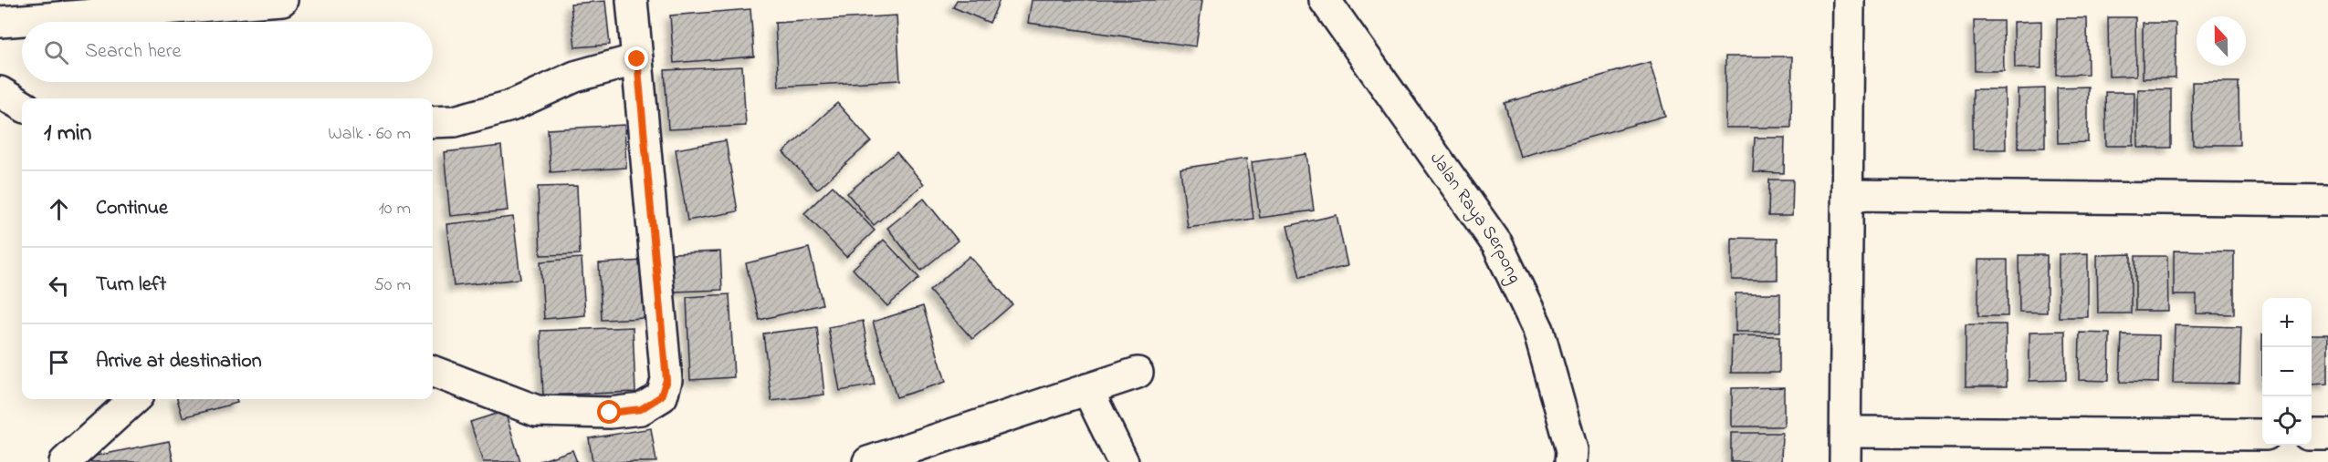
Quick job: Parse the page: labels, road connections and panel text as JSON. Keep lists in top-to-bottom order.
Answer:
{
  "streets": {
    "street": ["Jalan Raya Serpong"]
  },
  "north": "top",
  "page": {
    "search": "Search here",
    "heading": ["1 min", "Walk · 60 m"],
    "list": [
      ["Continue", "10 m"],
      ["Turn left", "50 m"],
      "Arrive at destination"
    ],
    "map_buttons": ["+", "−"]
  }
}
